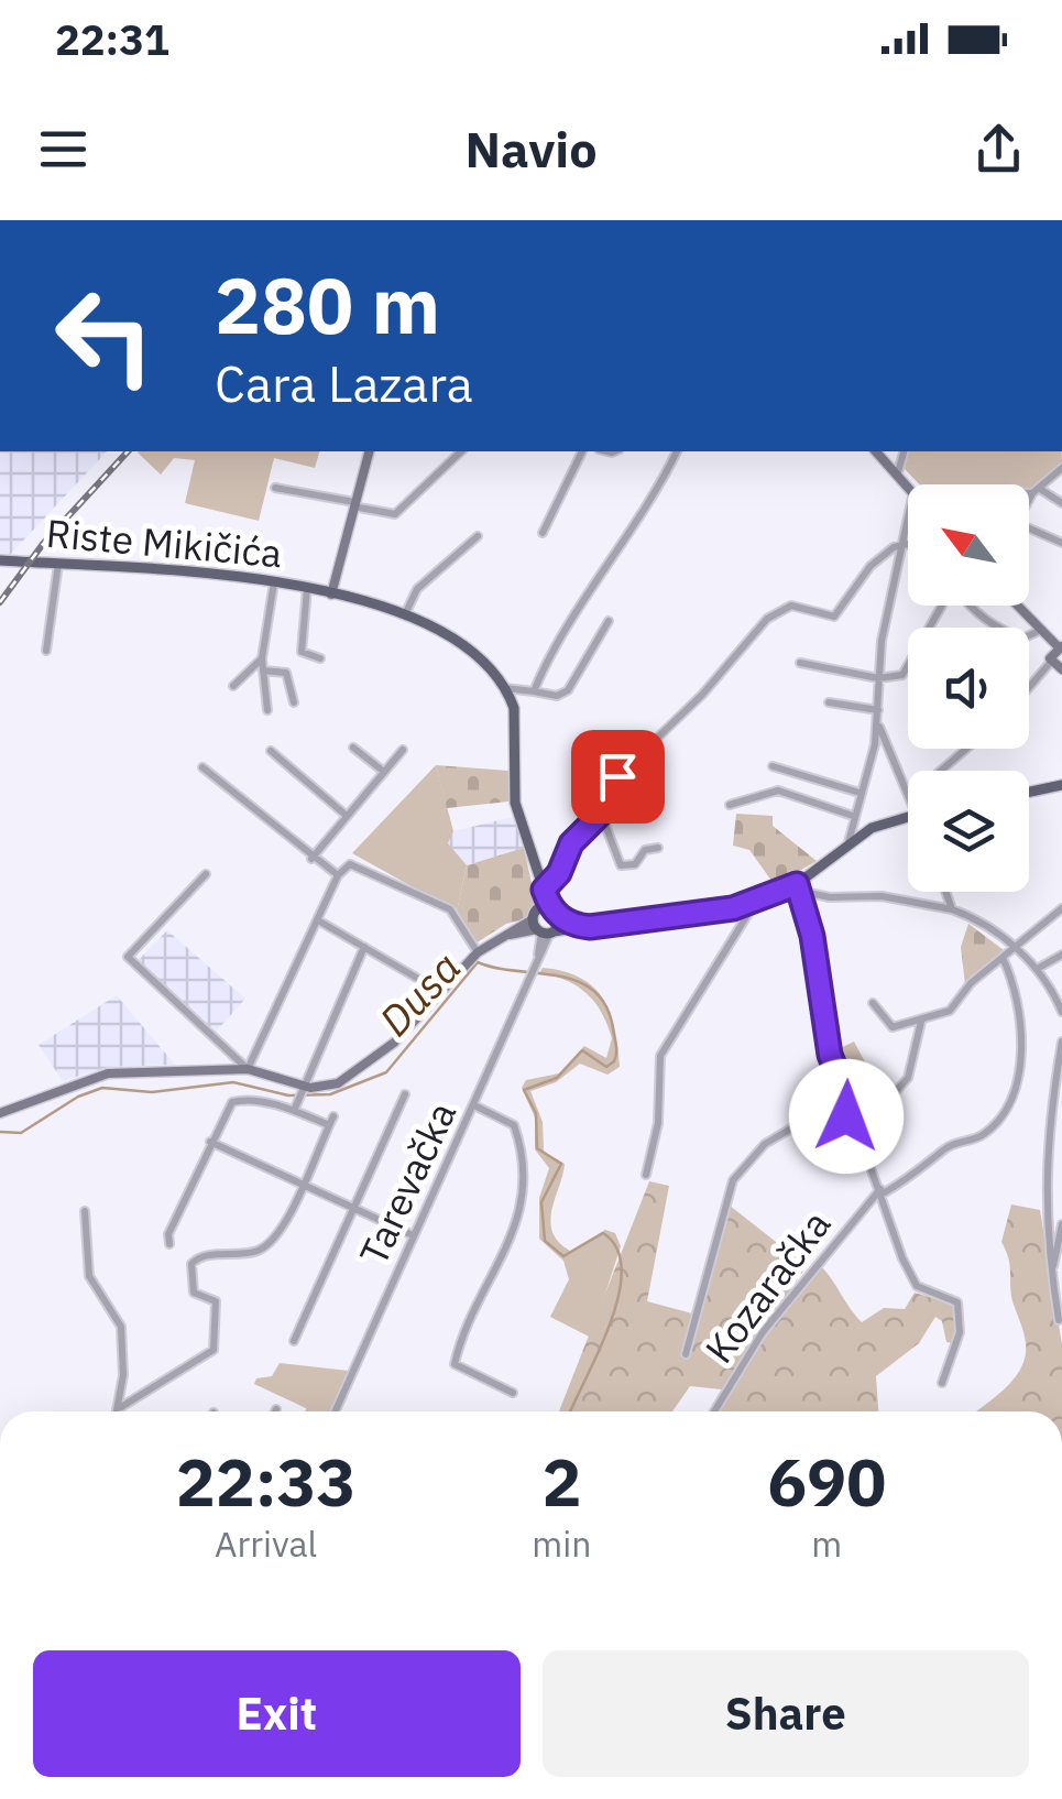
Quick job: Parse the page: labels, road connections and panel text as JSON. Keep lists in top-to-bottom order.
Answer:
{
  "streets": {
    "main road": ["Riste Mikičića"],
    "street": ["Tarevačka", "Kozaračka"]
  },
  "water": ["Dusa"],
  "north": "top left",
  "page": {
    "status": "22:31",
    "header": "Navio",
    "turn": ["280 m", "Cara Lazara"],
    "eta": [
      "22:33",
      "Arrival",
      "2",
      "min",
      "690",
      "m"
    ],
    "buttons": ["Exit", "Share"]
  }
}
